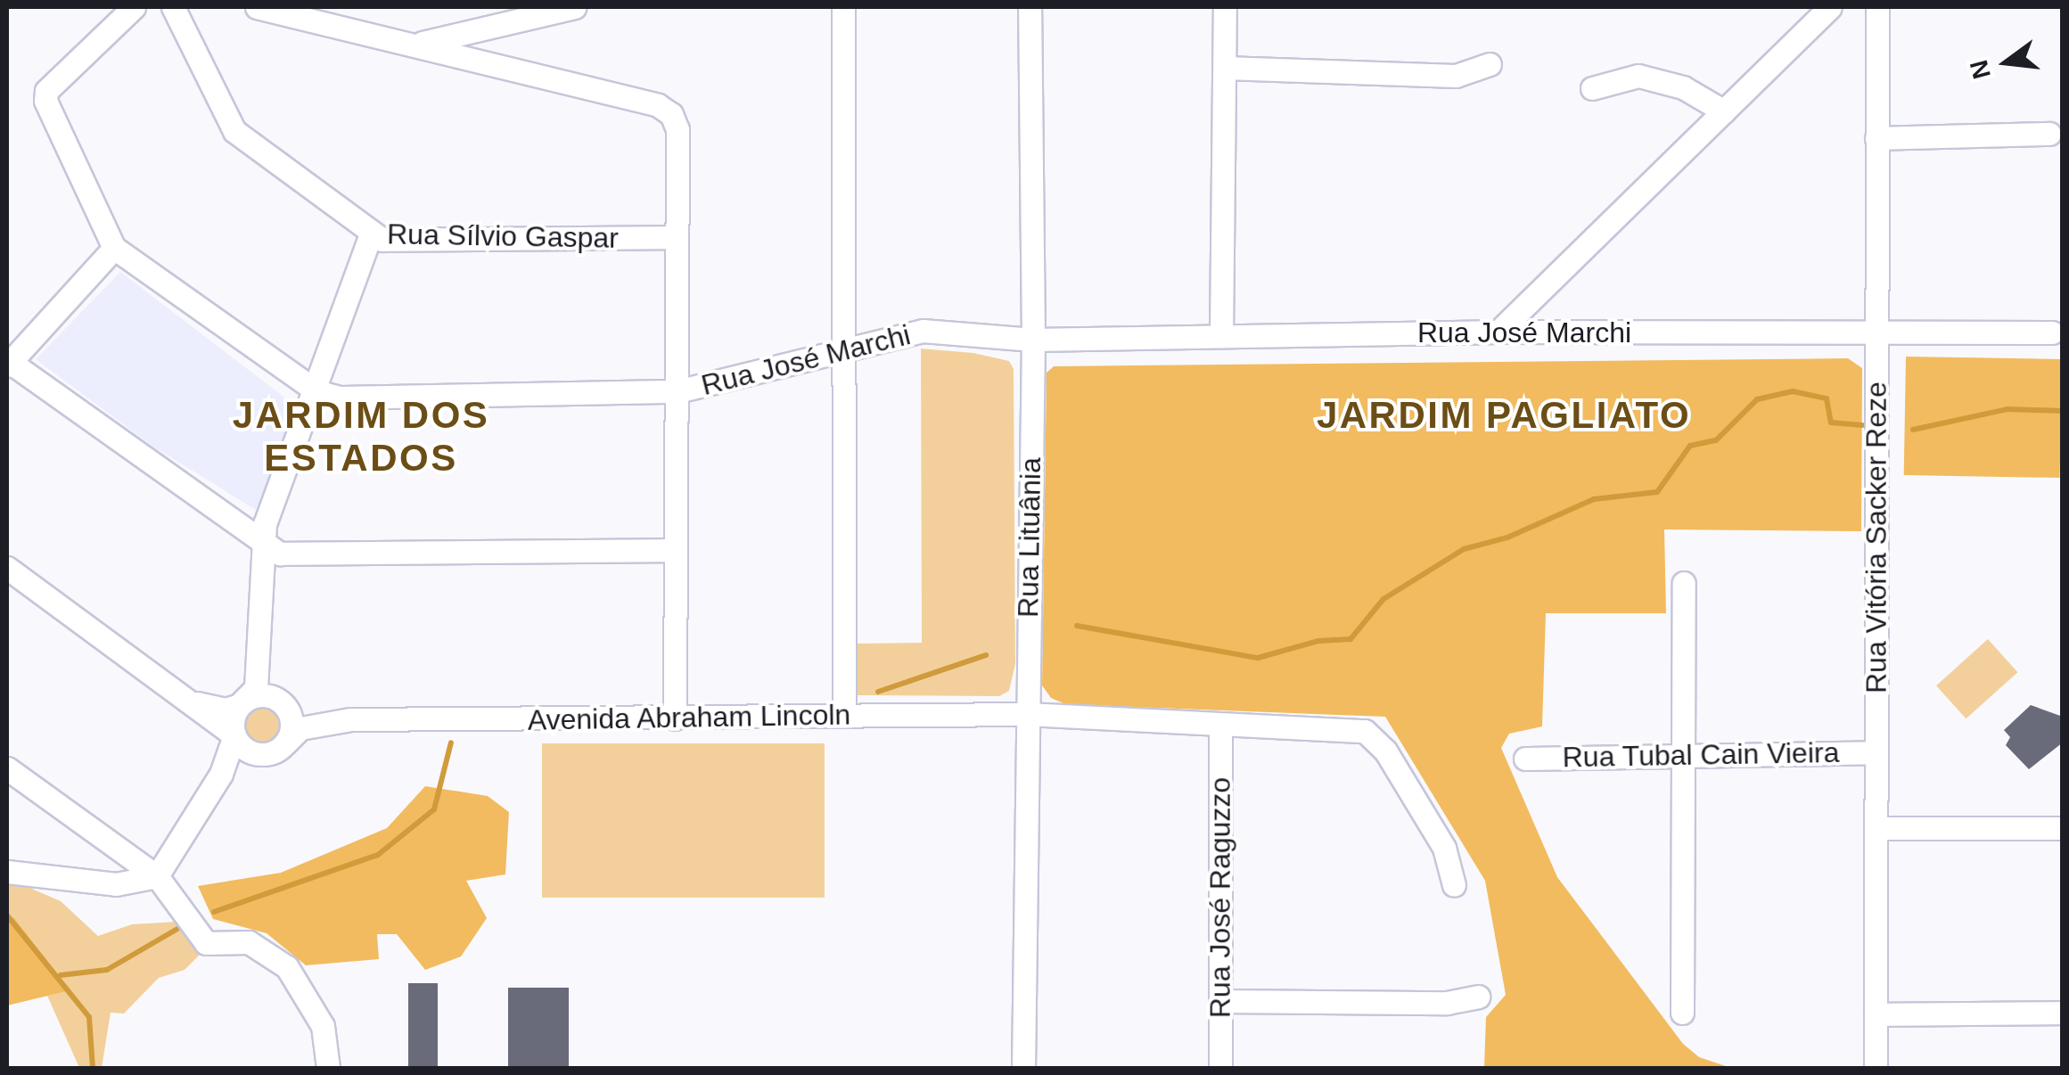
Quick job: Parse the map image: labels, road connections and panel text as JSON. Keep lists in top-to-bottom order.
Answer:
{
  "streets": {
    "street": [
      "Rua Sílvio Gaspar",
      "Rua José Marchi",
      "Rua Lituânia",
      "Rua Vitória Sacker Reze",
      "Avenida Abraham Lincoln",
      "Rua Tubal Cain Vieira",
      "Rua José Raguzzo"
    ]
  },
  "crossings": [
    ["Rua José Marchi", "Rua Lituânia"],
    ["Rua José Marchi", "Rua Vitória Sacker Reze"],
    ["Rua Lituânia", "Avenida Abraham Lincoln"],
    ["Rua Vitória Sacker Reze", "Rua Tubal Cain Vieira"],
    ["Avenida Abraham Lincoln", "Rua José Raguzzo"]
  ],
  "districts": ["JARDIM DOS ESTADOS", "JARDIM PAGLIATO"],
  "north": "left"
}
